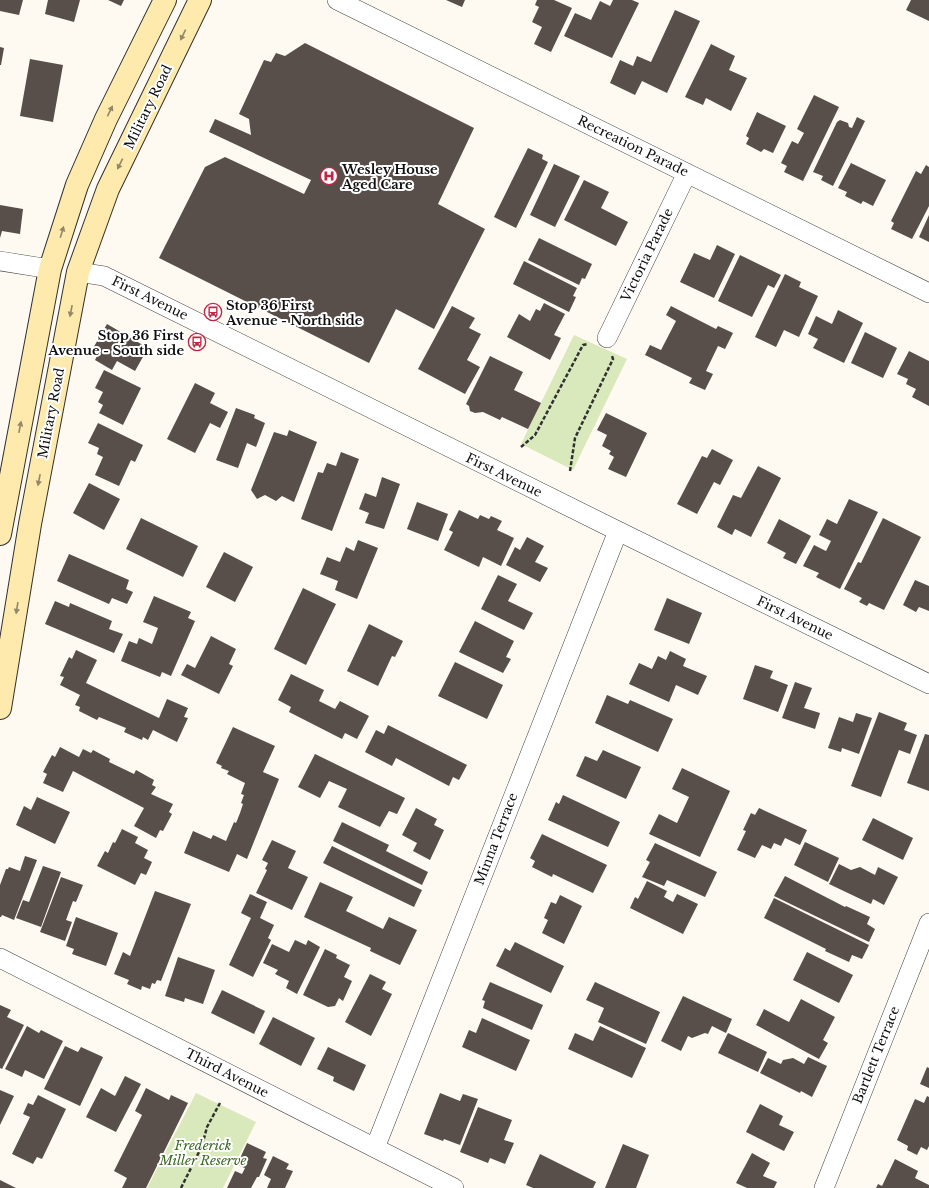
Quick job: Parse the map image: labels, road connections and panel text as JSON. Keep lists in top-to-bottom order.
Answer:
{
  "streets": {
    "main road": ["Military Road"],
    "street": [
      "Recreation Parade",
      "Victoria Parade",
      "First Avenue",
      "Minna Terrace",
      "Bartlett Terrace",
      "Third Avenue"
    ]
  },
  "crossings": [
    ["Military Road", "First Avenue"],
    ["Recreation Parade", "Victoria Parade"],
    ["First Avenue", "Minna Terrace"],
    ["Minna Terrace", "Third Avenue"]
  ],
  "parks": ["Frederick Miller Reserve"],
  "places": {
    "hospital": ["Wesley House Aged Care"],
    "bus stop": ["Stop 36 First Avenue - North side", "Stop 36 First Avenue - South side"]
  }
}
